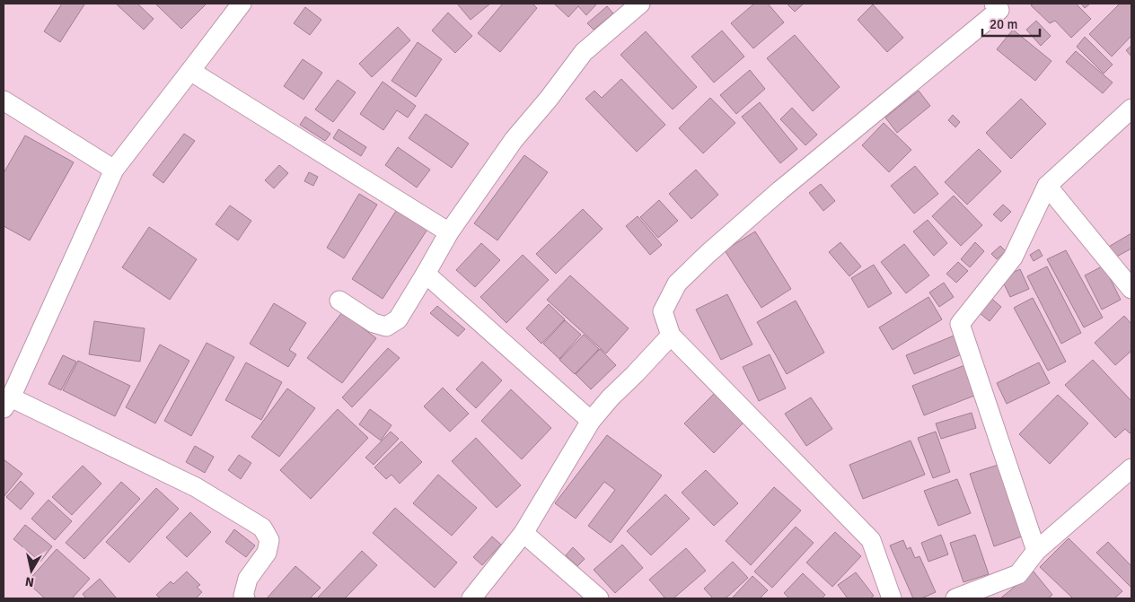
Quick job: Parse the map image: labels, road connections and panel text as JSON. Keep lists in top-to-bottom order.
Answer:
{
  "scale_bar": "20 m",
  "north": "bottom"
}
